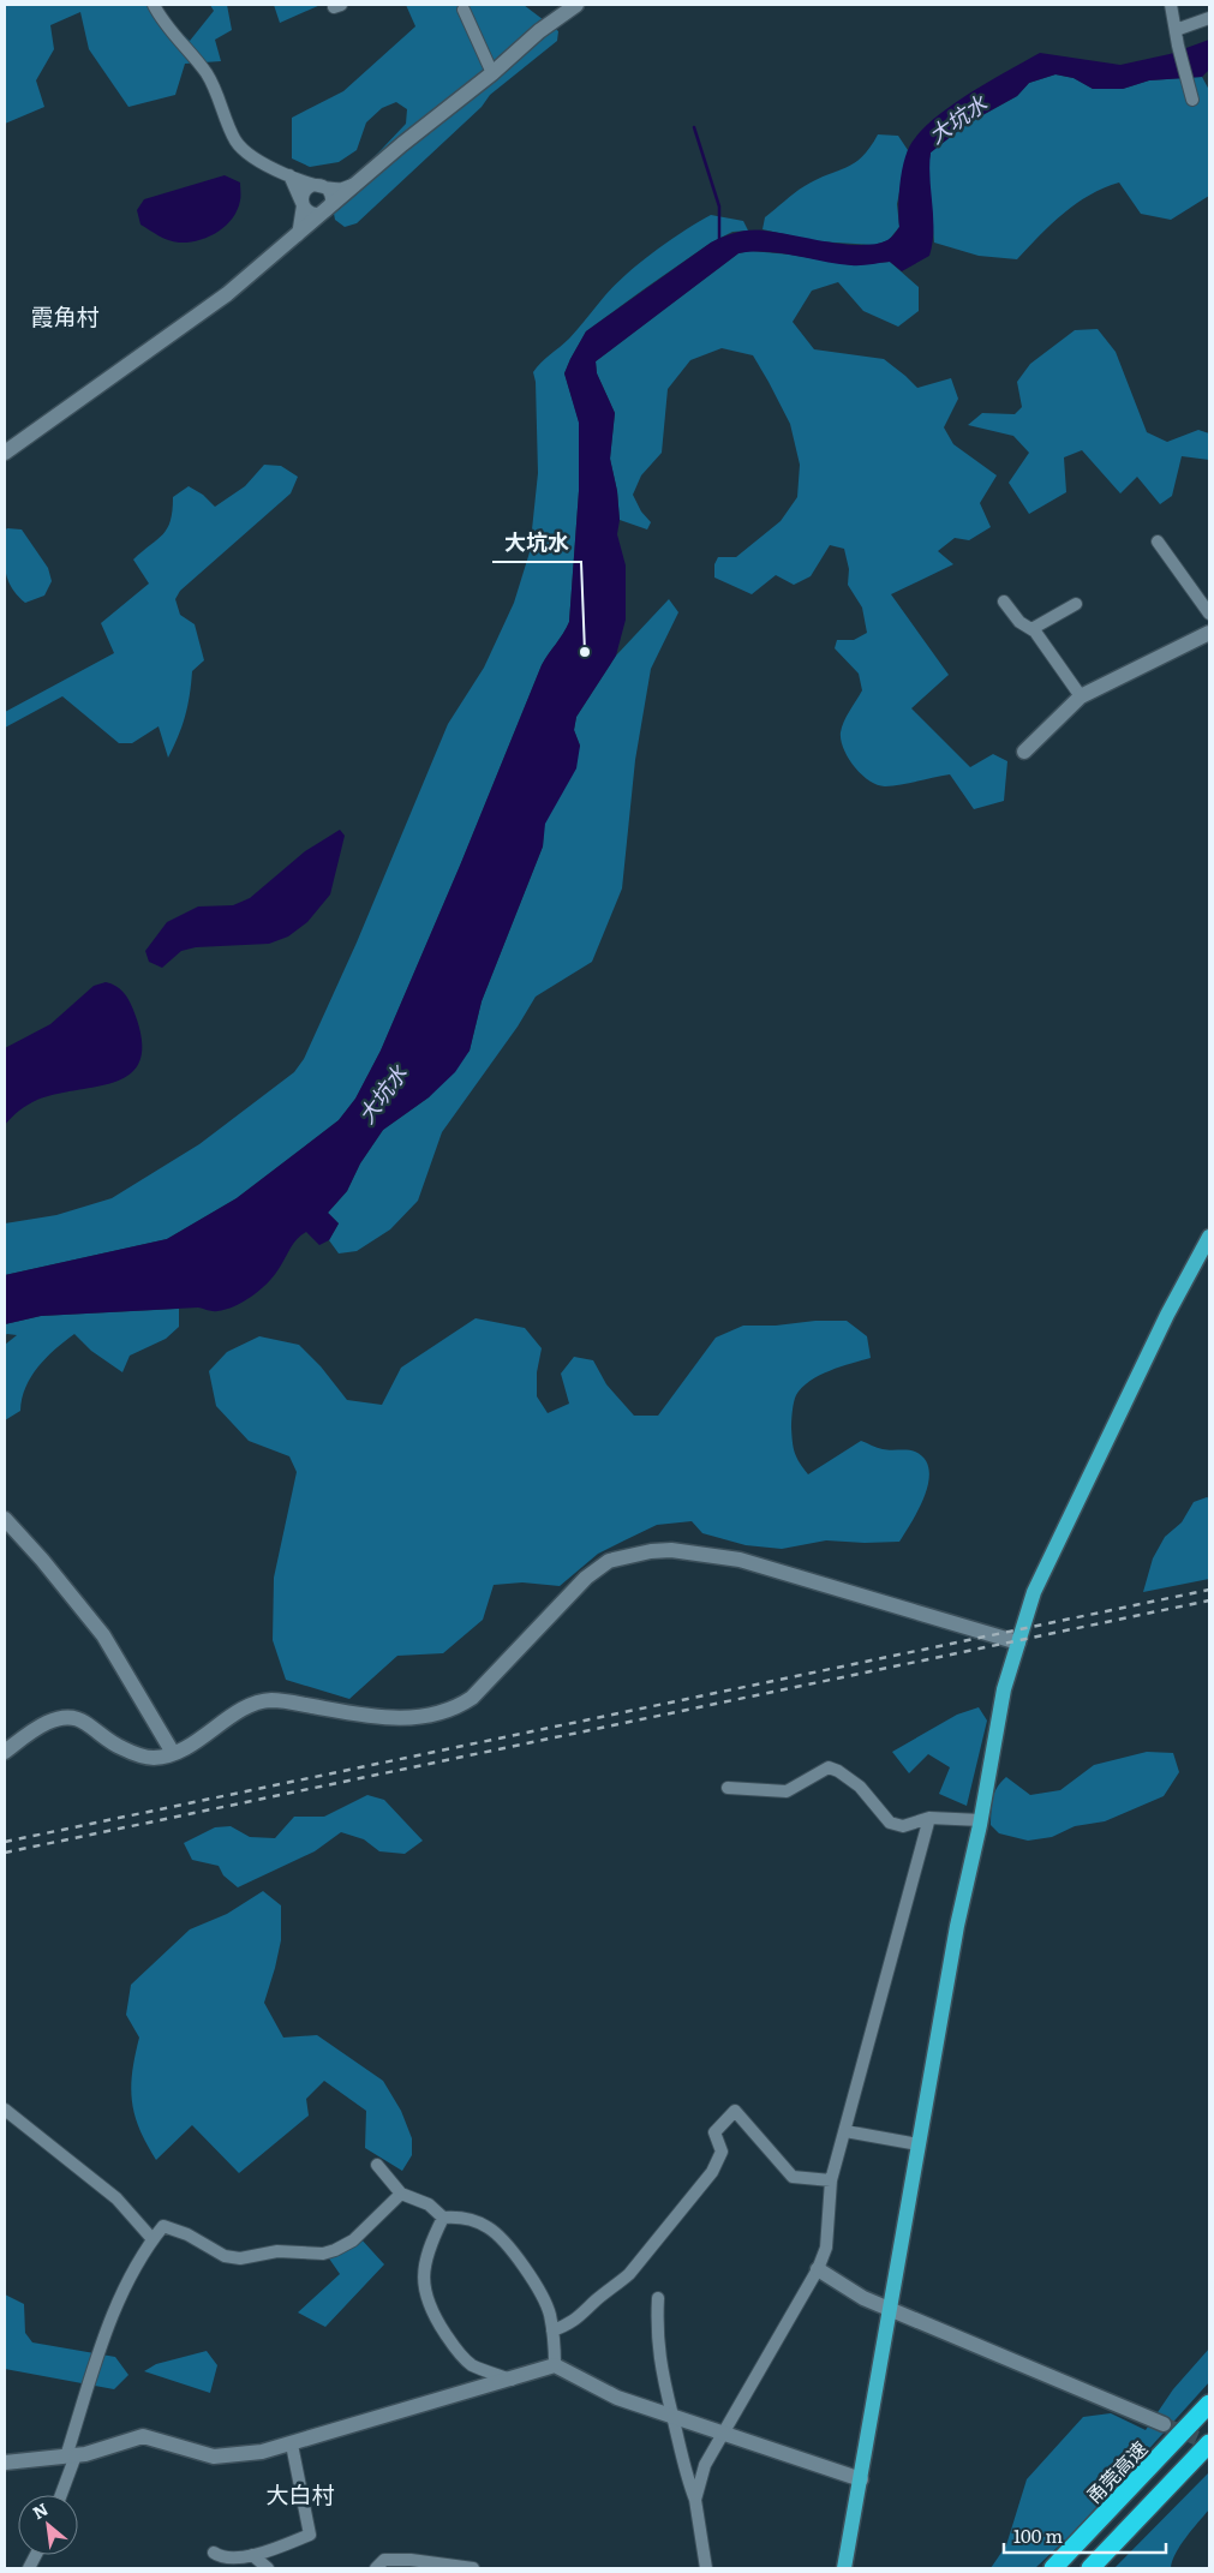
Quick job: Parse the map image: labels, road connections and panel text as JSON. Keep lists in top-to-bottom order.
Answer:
{
  "streets": {
    "highway": ["甬莞高速"]
  },
  "districts": ["霞角村", "大白村"],
  "water": ["大坑水"],
  "places": ["大坑水"],
  "scale_bar": "100 m",
  "north": "top left"
}
